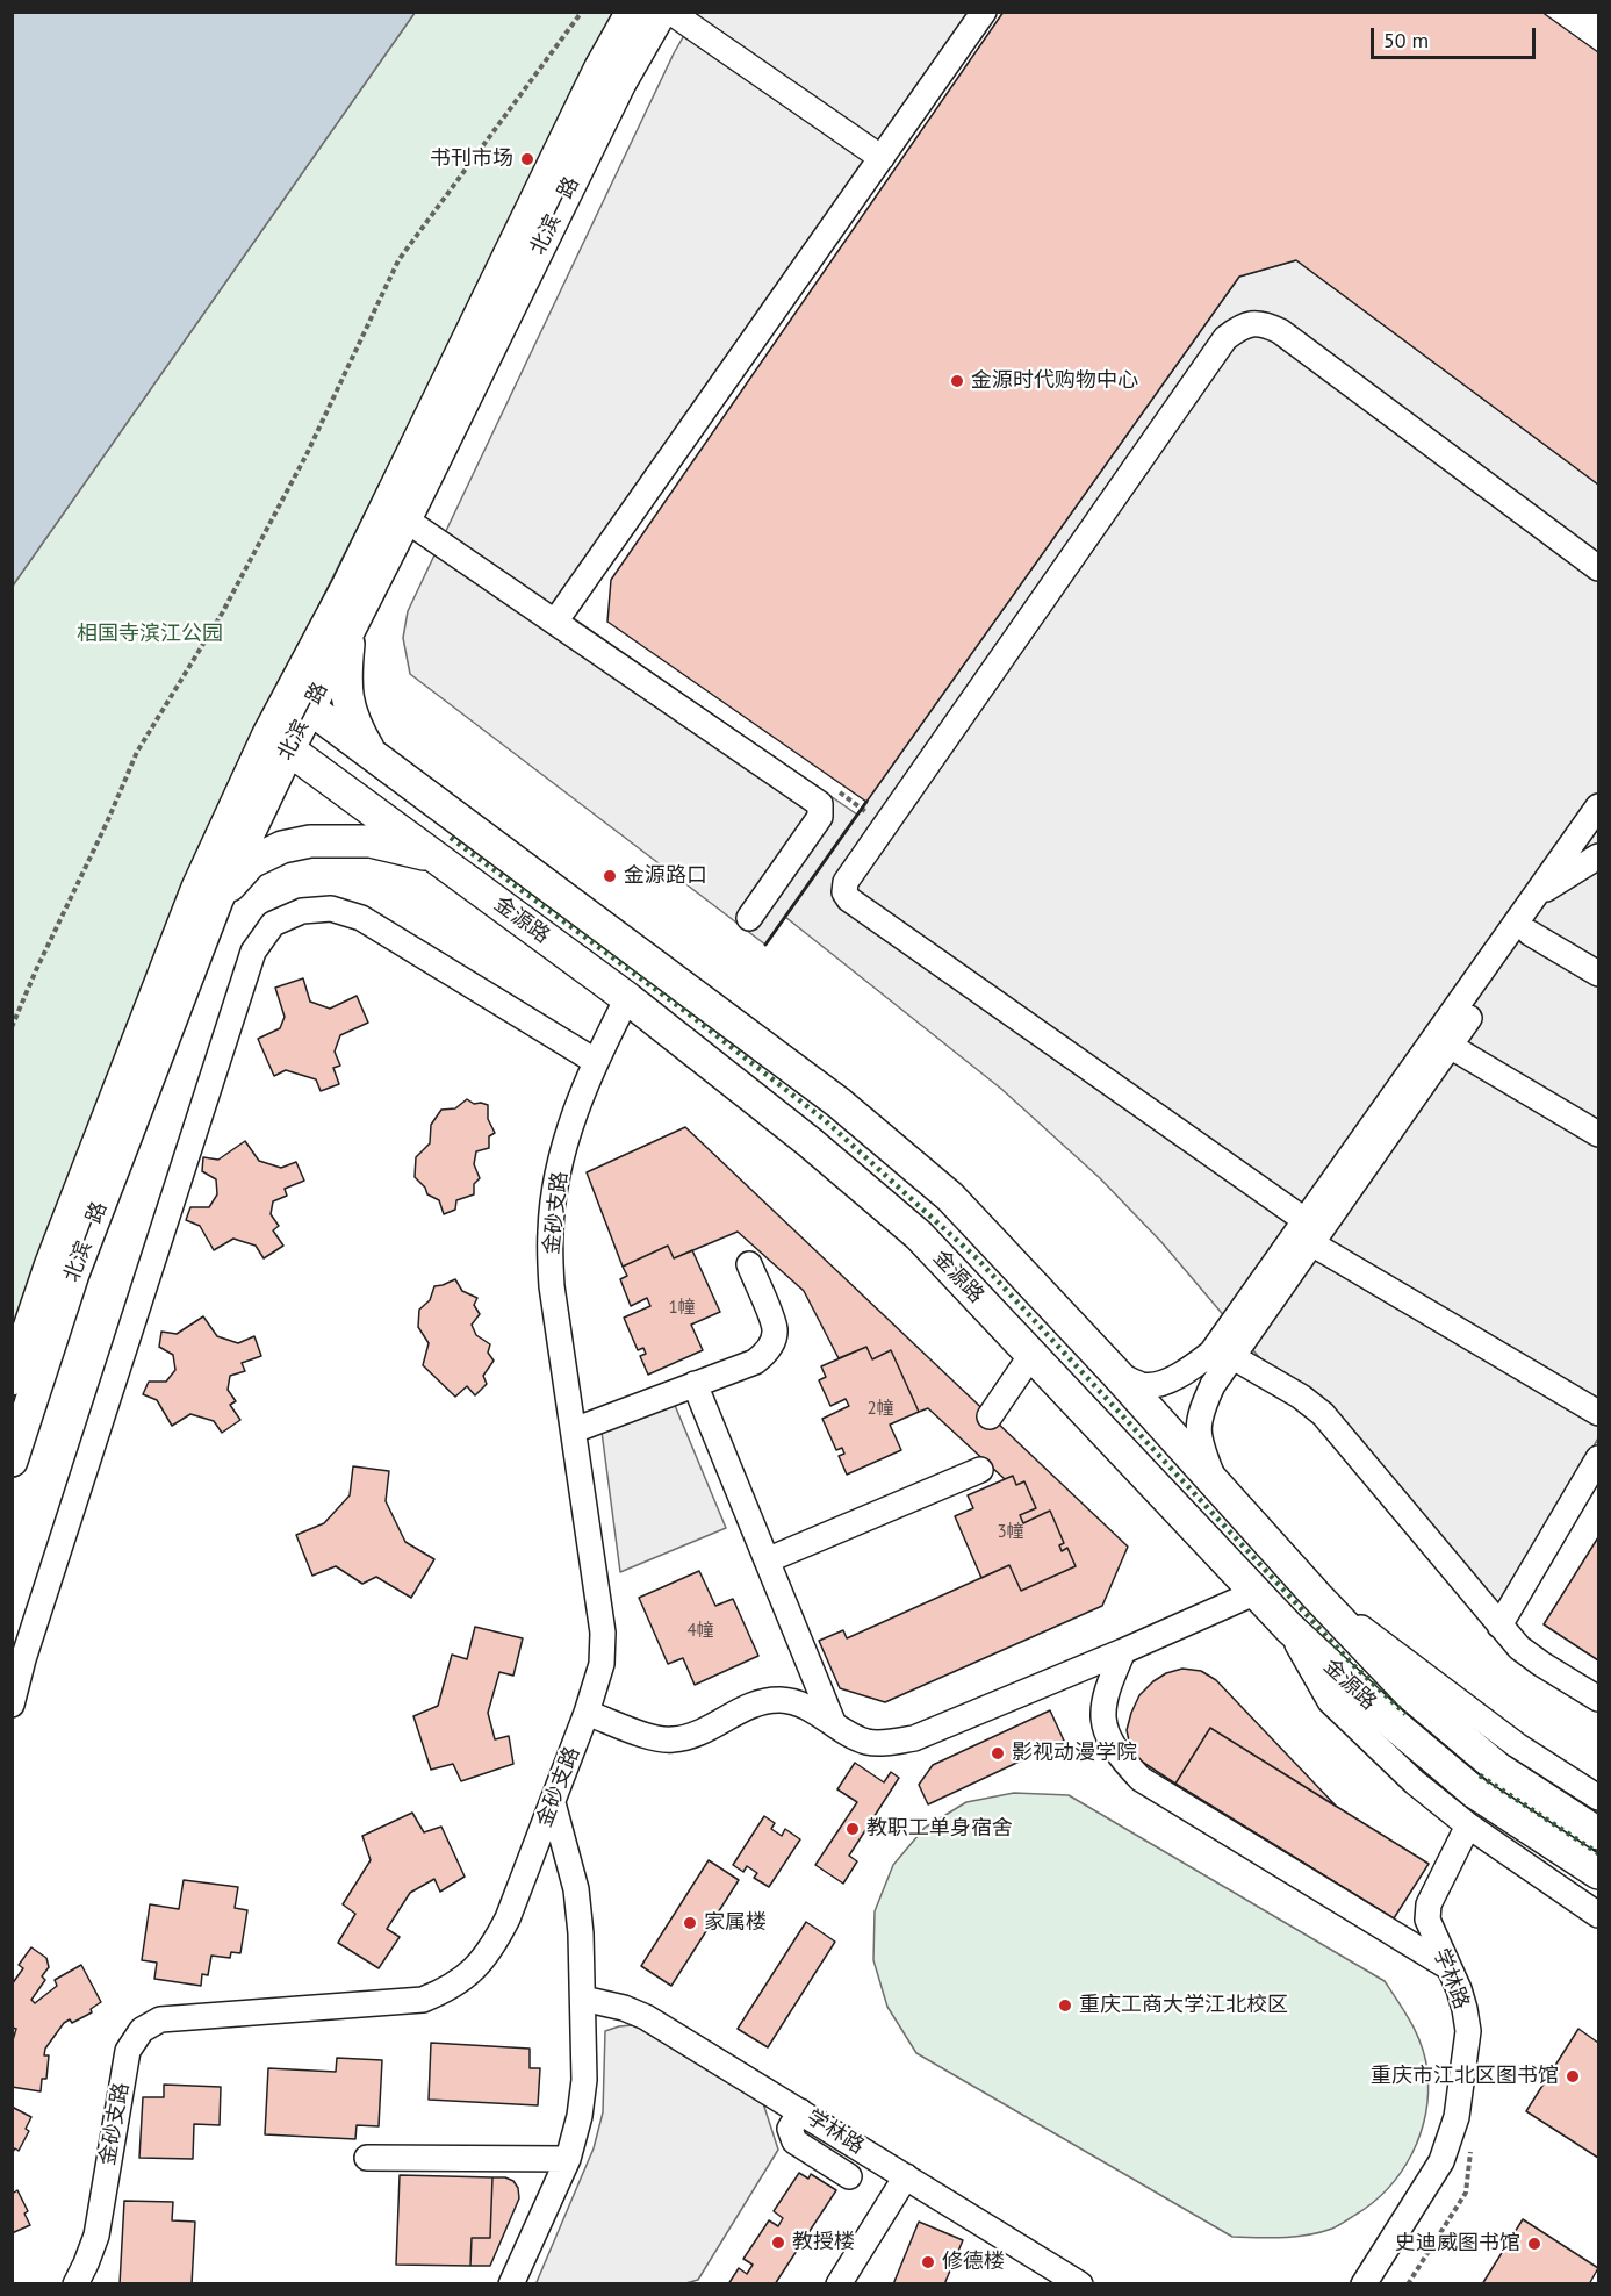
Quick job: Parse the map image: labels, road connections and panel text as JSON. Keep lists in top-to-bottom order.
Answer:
{
  "streets": {
    "main road": ["北滨一路", "金源路"],
    "street": ["金砂支路", "学林路"]
  },
  "crossings": [
    ["北滨一路", "金源路"],
    ["金源路", "金砂支路"]
  ],
  "parks": ["相国寺滨江公园"],
  "places": [
    "书刊市场",
    "金源时代购物中心",
    "金源路口",
    "影视动漫学院",
    "教职工单身宿舍",
    "家属楼",
    "重庆工商大学江北校区",
    "重庆市江北区图书馆",
    "教授楼",
    "史迪威图书馆",
    "修德楼"
  ],
  "house_numbers": [
    "1幢",
    "2幢",
    "3幢",
    "4幢"
  ],
  "scale_bar": "50 m"
}
